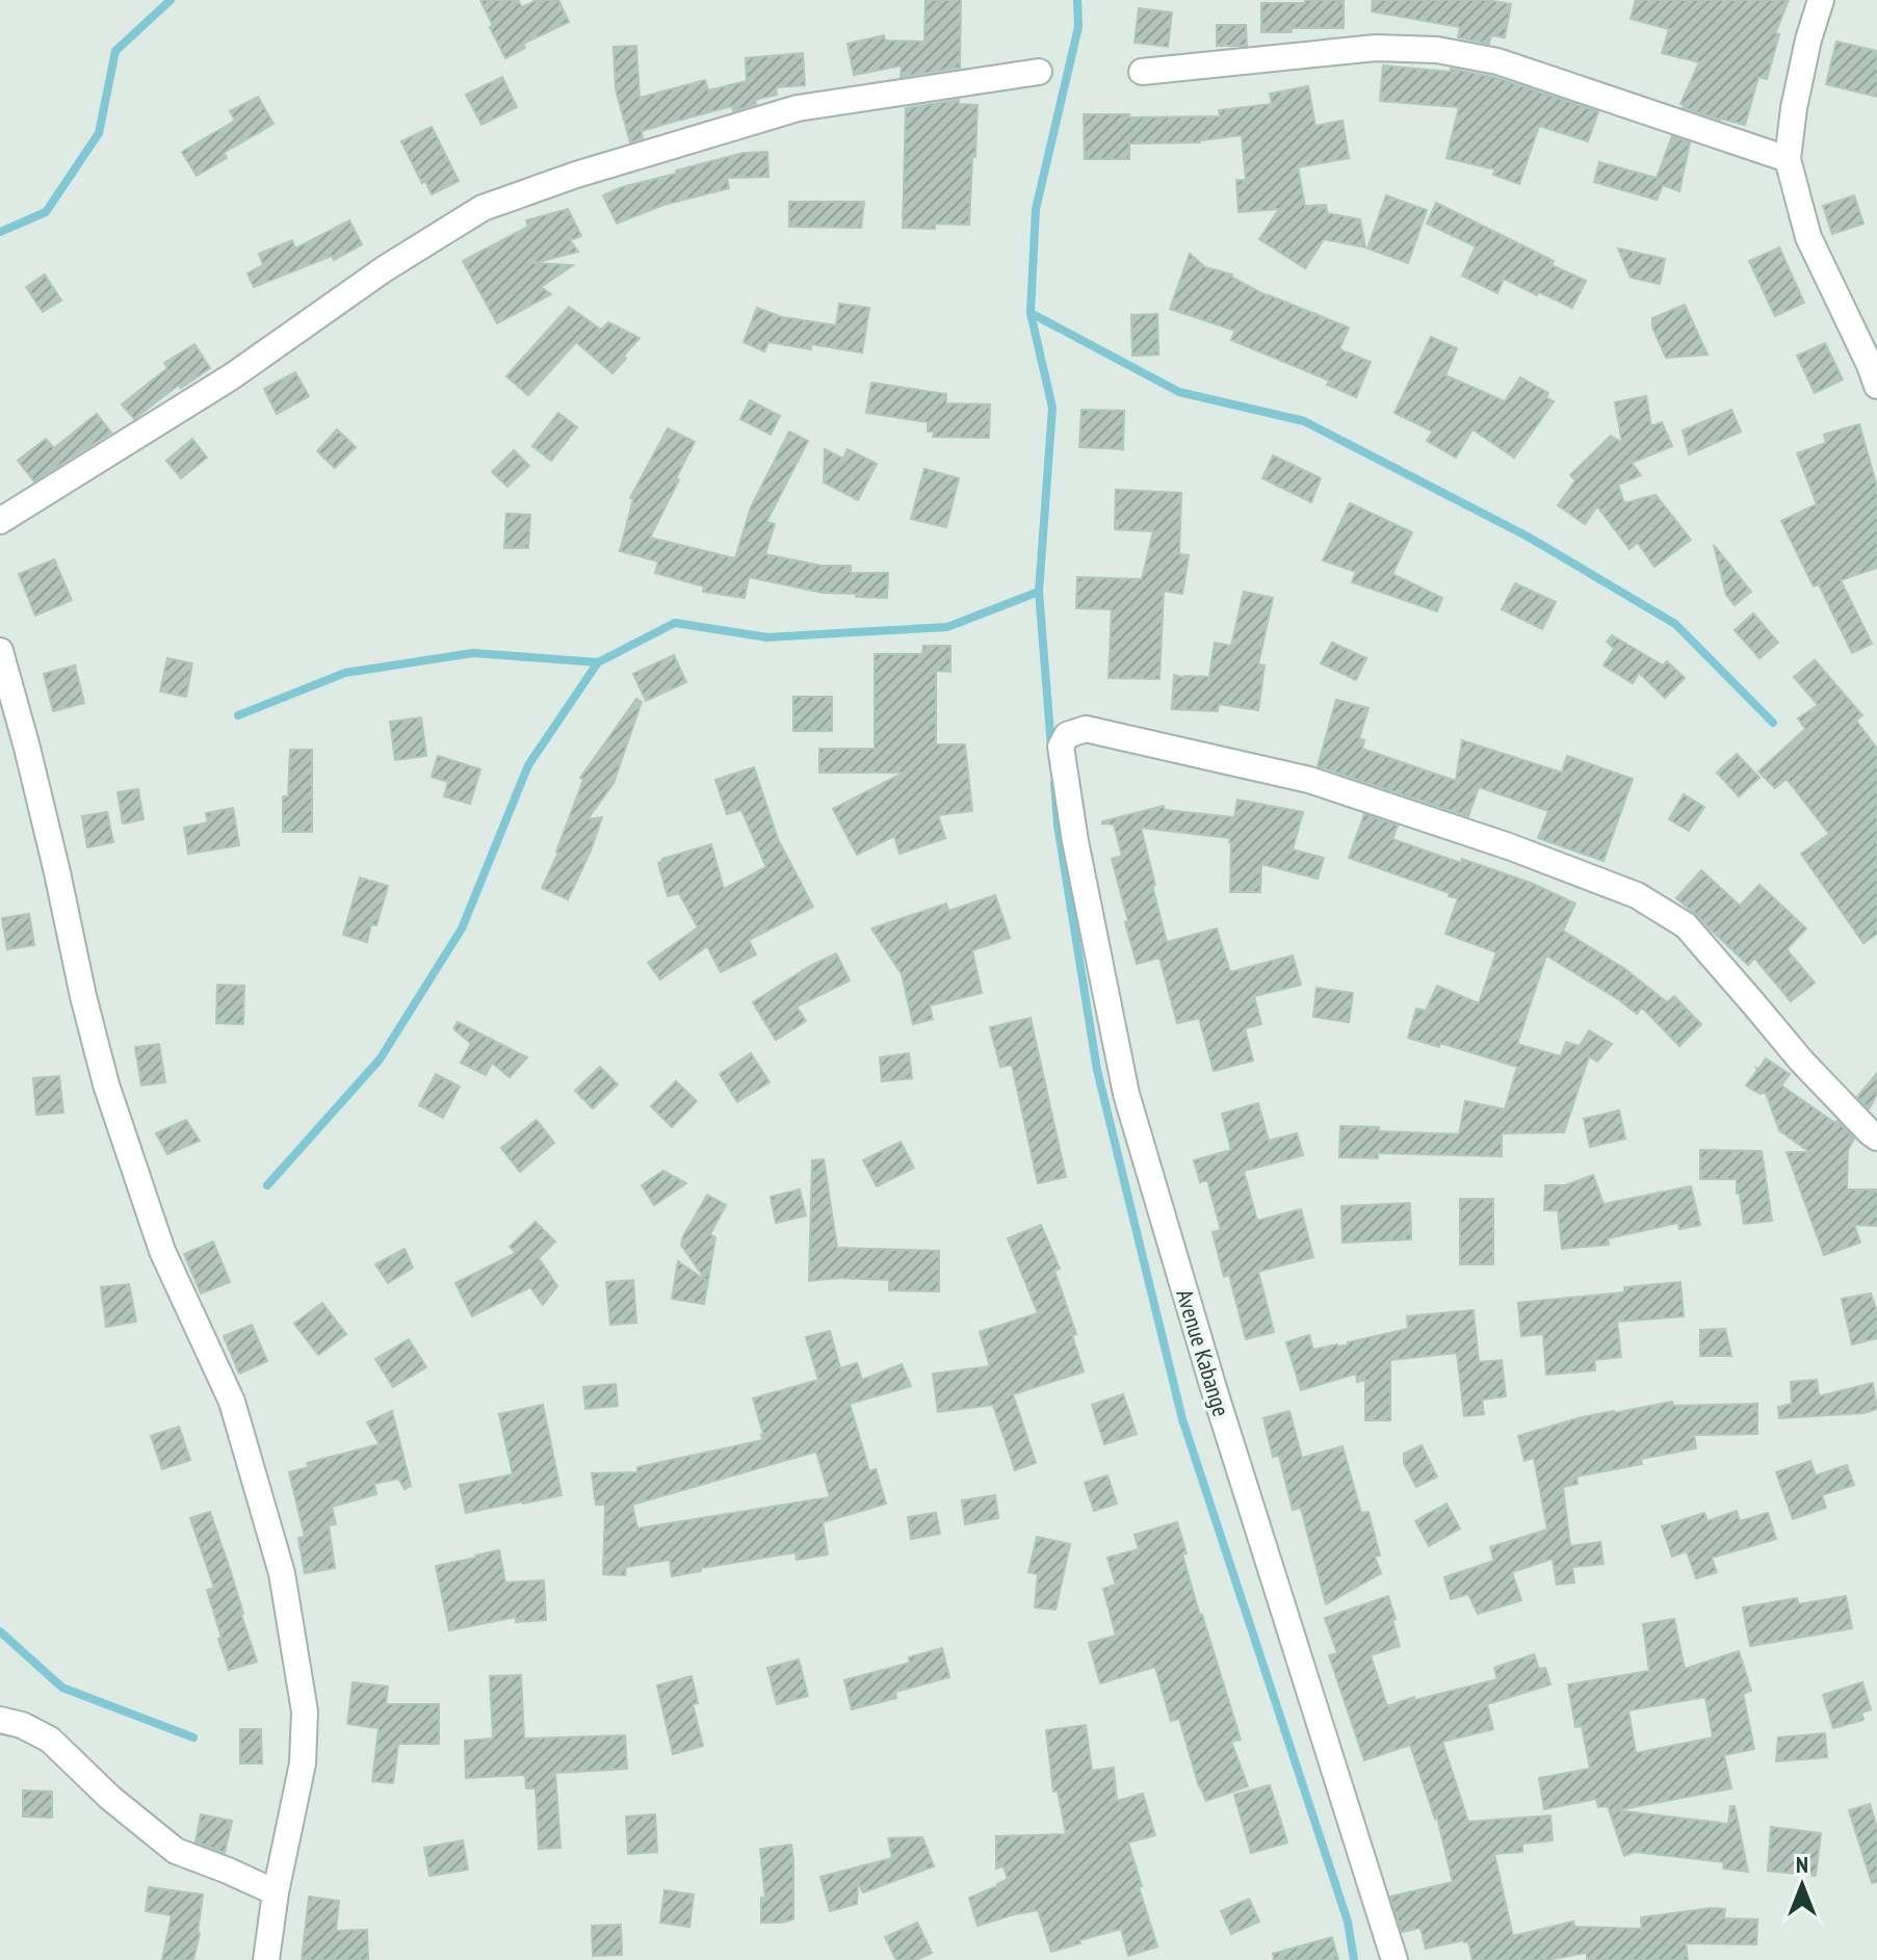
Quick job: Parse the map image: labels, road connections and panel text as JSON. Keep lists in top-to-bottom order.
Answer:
{
  "streets": {
    "street": ["Avenue Kabange"]
  },
  "north": "top"
}
